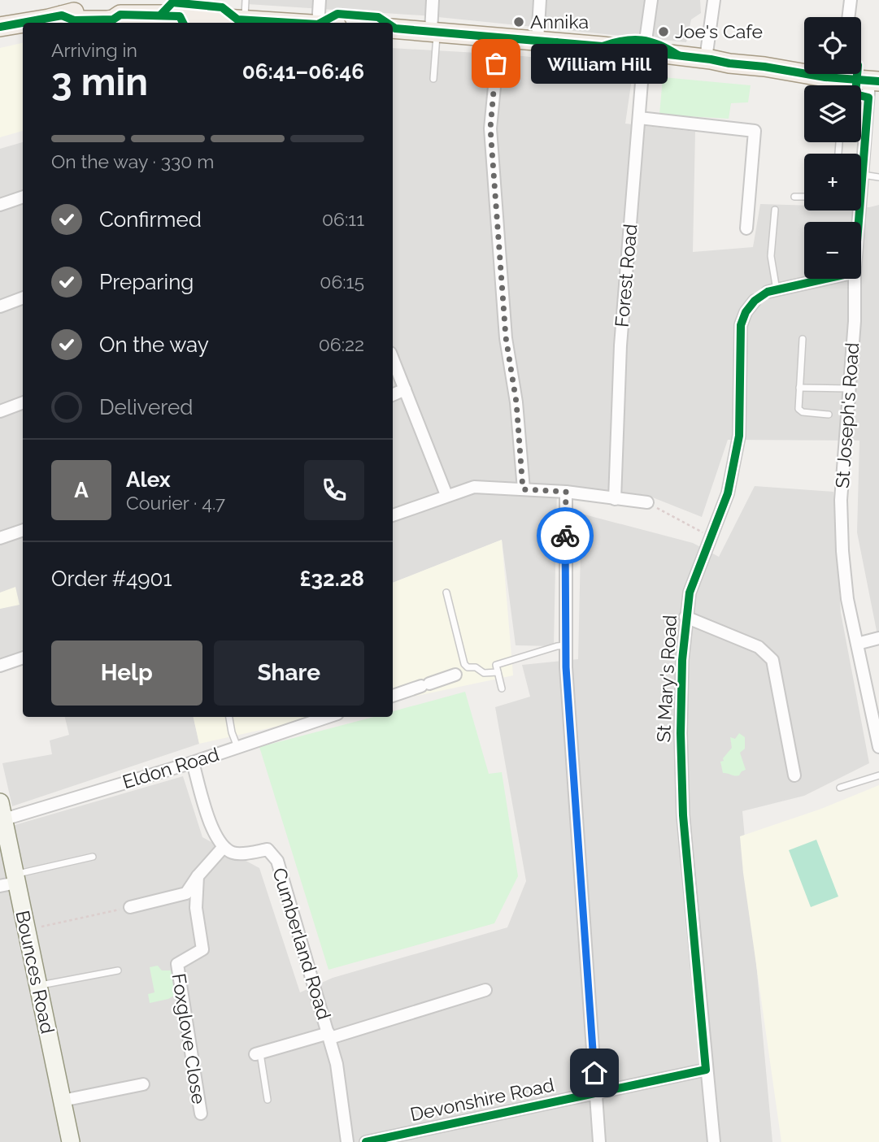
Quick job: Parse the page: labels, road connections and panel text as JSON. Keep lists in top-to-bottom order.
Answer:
{
  "streets": {
    "street": [
      "Forest Road",
      "St Joseph's Road",
      "St Mary's Road",
      "Eldon Road",
      "Cumberland Road",
      "Bounces Road",
      "Foxglove Close",
      "Devonshire Road"
    ]
  },
  "crossings": [
    ["St Mary's Road", "Devonshire Road"],
    ["Eldon Road", "Bounces Road"]
  ],
  "places": ["Annika", "Joe's Cafe", "William Hill"],
  "page": {
    "map_buttons": ["+", "−"],
    "heading": ["3 min", "Arriving in", "06:41–06:46"],
    "panel": [
      "Alex",
      "Courier · 4.7",
      "Order #4901",
      "£32.28"
    ],
    "bubble": "William Hill",
    "bar": "On the way · 330 m",
    "list": [
      ["Confirmed", "06:11"],
      ["Preparing", "06:15"],
      ["On the way", "06:22"],
      "Delivered"
    ],
    "round": "A",
    "buttons": ["Help", "Share"]
  }
}
